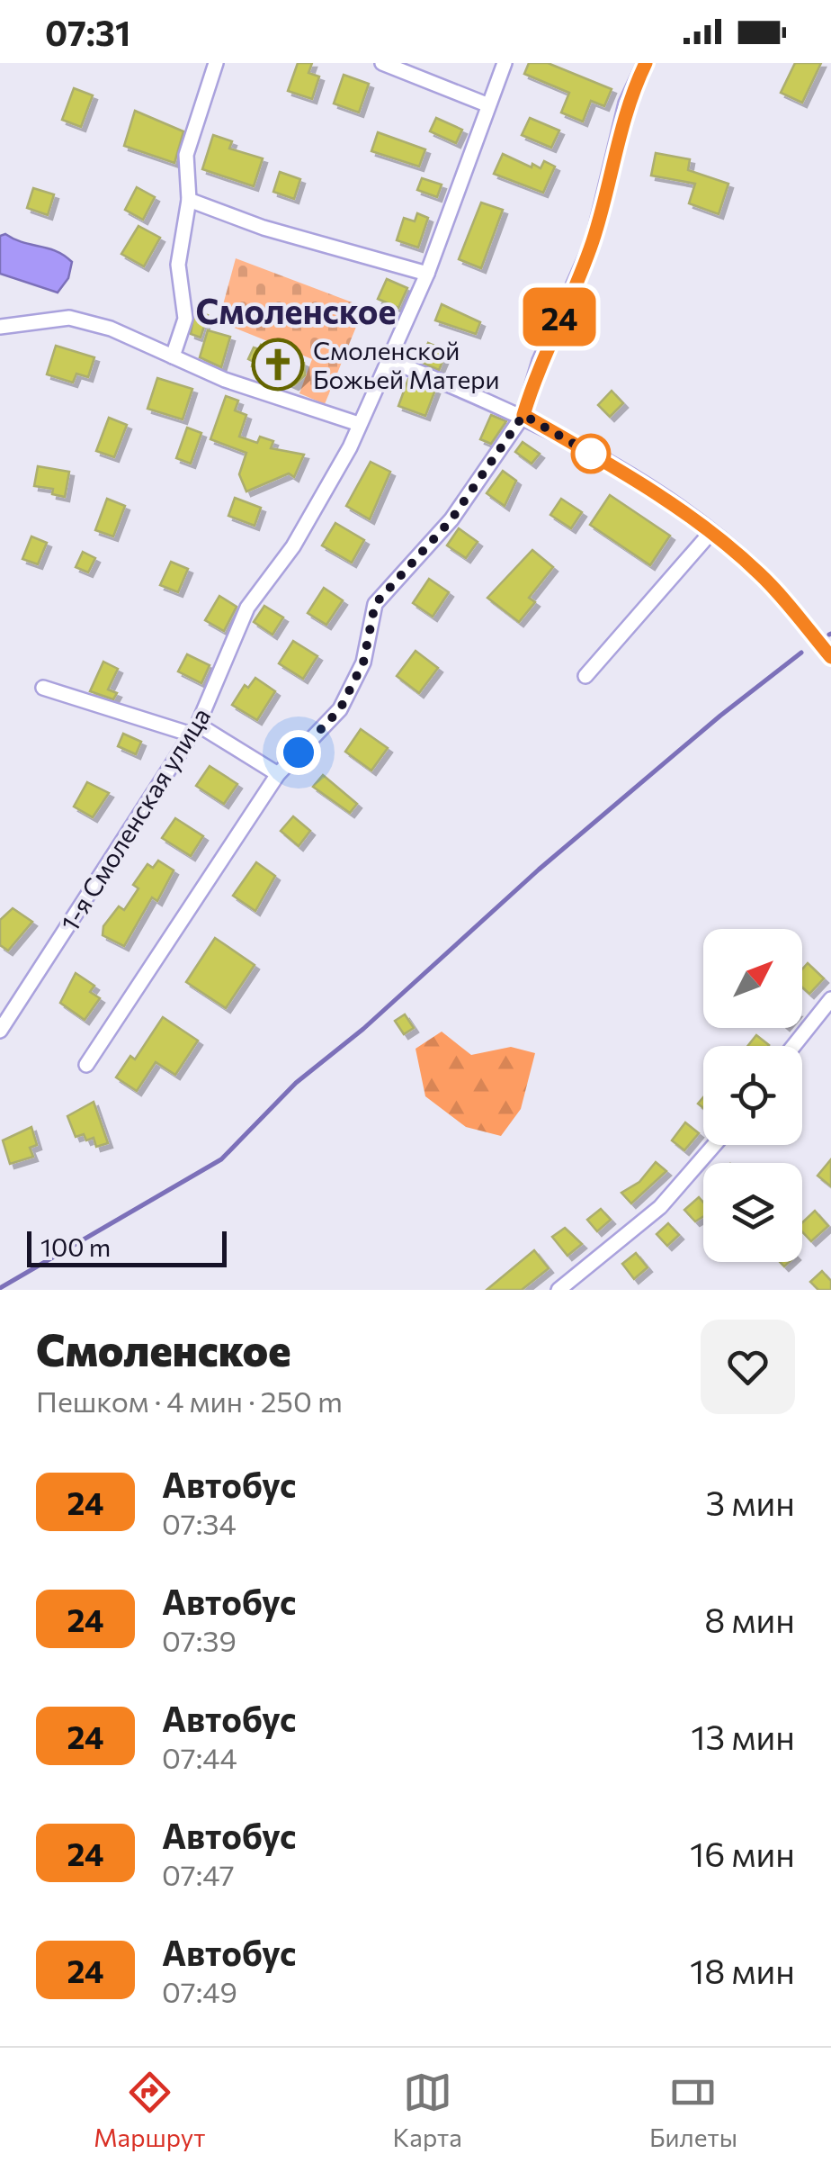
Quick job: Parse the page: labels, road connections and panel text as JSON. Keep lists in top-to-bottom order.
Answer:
{
  "streets": {
    "street": ["1-я Смоленская улица"]
  },
  "districts": ["Смоленское"],
  "places": {
    "church": ["Смоленской Божьей Матери"]
  },
  "lines": ["bus line 24"],
  "scale_bar": "100 m",
  "north": "top right",
  "page": {
    "status": "07:31",
    "on_map": "24",
    "scale": "100 m",
    "heading": ["Смоленское", "Пешком · 4 мин · 250 m"],
    "list": [
      {
        "mark": "24",
        "name": "Автобус",
        "note": "07:34",
        "value": "3 мин"
      },
      {
        "mark": "24",
        "name": "Автобус",
        "note": "07:39",
        "value": "8 мин"
      },
      {
        "mark": "24",
        "name": "Автобус",
        "note": "07:44",
        "value": "13 мин"
      },
      {
        "mark": "24",
        "name": "Автобус",
        "note": "07:47",
        "value": "16 мин"
      },
      {
        "mark": "24",
        "name": "Автобус",
        "note": "07:49",
        "value": "18 мин"
      }
    ],
    "tabs": ["Маршрут", "Карта", "Билеты"]
  }
}
